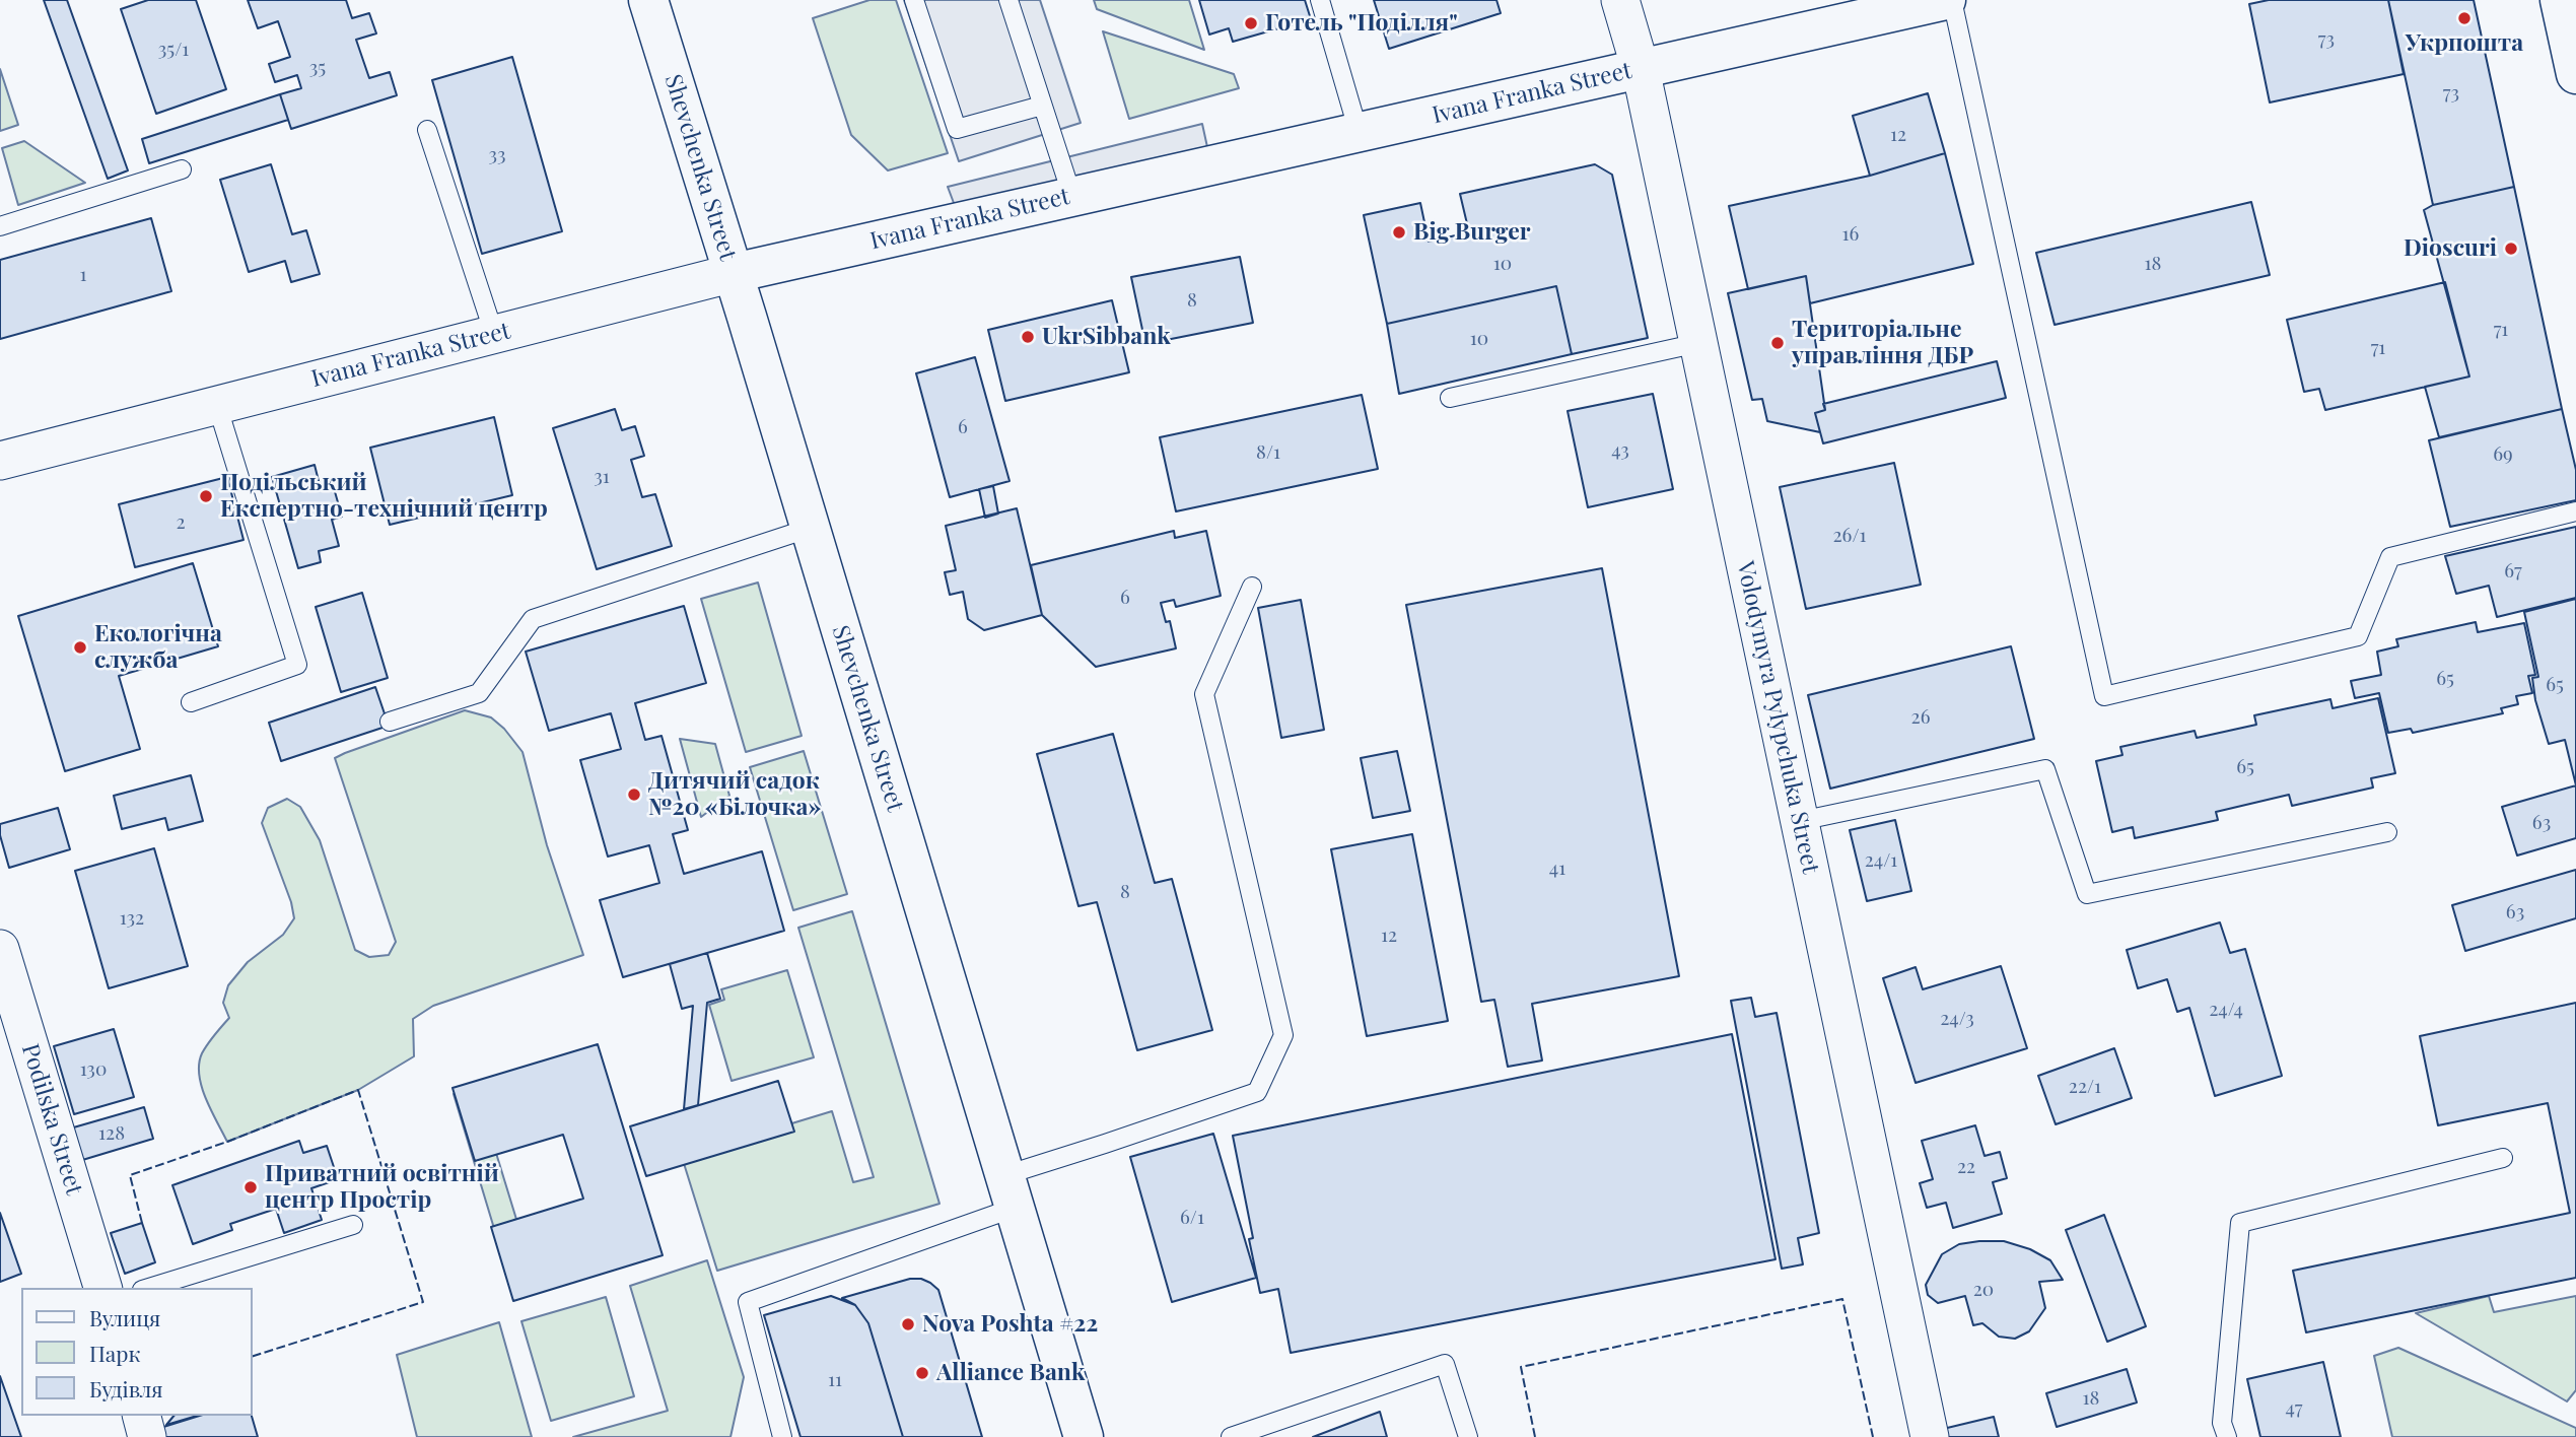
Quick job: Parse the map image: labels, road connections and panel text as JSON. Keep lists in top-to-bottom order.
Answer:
{
  "streets": {
    "main road": ["Ivana Franka Street", "Shevchenka Street"],
    "street": ["Volodymyra Pylypchuka Street", "Podilska Street"]
  },
  "crossings": [
    ["Ivana Franka Street", "Shevchenka Street"],
    ["Ivana Franka Street", "Volodymyra Pylypchuka Street"]
  ],
  "places": [
    "Укрпошта",
    "Готель \"Поділля\"",
    "Big Burger",
    "Dioscuri",
    "UkrSibbank",
    "Територіальне управління ДБР",
    "Подільський Експертно-технічний центр",
    "Екологічна служба",
    "Дитячий садок №20 «Білочка»",
    "Приватний освітній центр Простір",
    "Nova Poshta #22",
    "Alliance Bank"
  ],
  "house_numbers": [
    "73",
    "35/1",
    "35",
    "73",
    "12",
    "33",
    "16",
    "10",
    "18",
    "1",
    "8",
    "71",
    "10",
    "71",
    "6",
    "43",
    "8/1",
    "69",
    "31",
    "2",
    "26/1",
    "67",
    "6",
    "65",
    "65",
    "26",
    "65",
    "63",
    "24/1",
    "41",
    "8",
    "63",
    "132",
    "12",
    "24/4",
    "24/3",
    "130",
    "22/1",
    "128",
    "22",
    "6/1",
    "20",
    "11",
    "18",
    "47"
  ],
  "legend": ["Вулиця", "Парк", "Будівля"]
}
